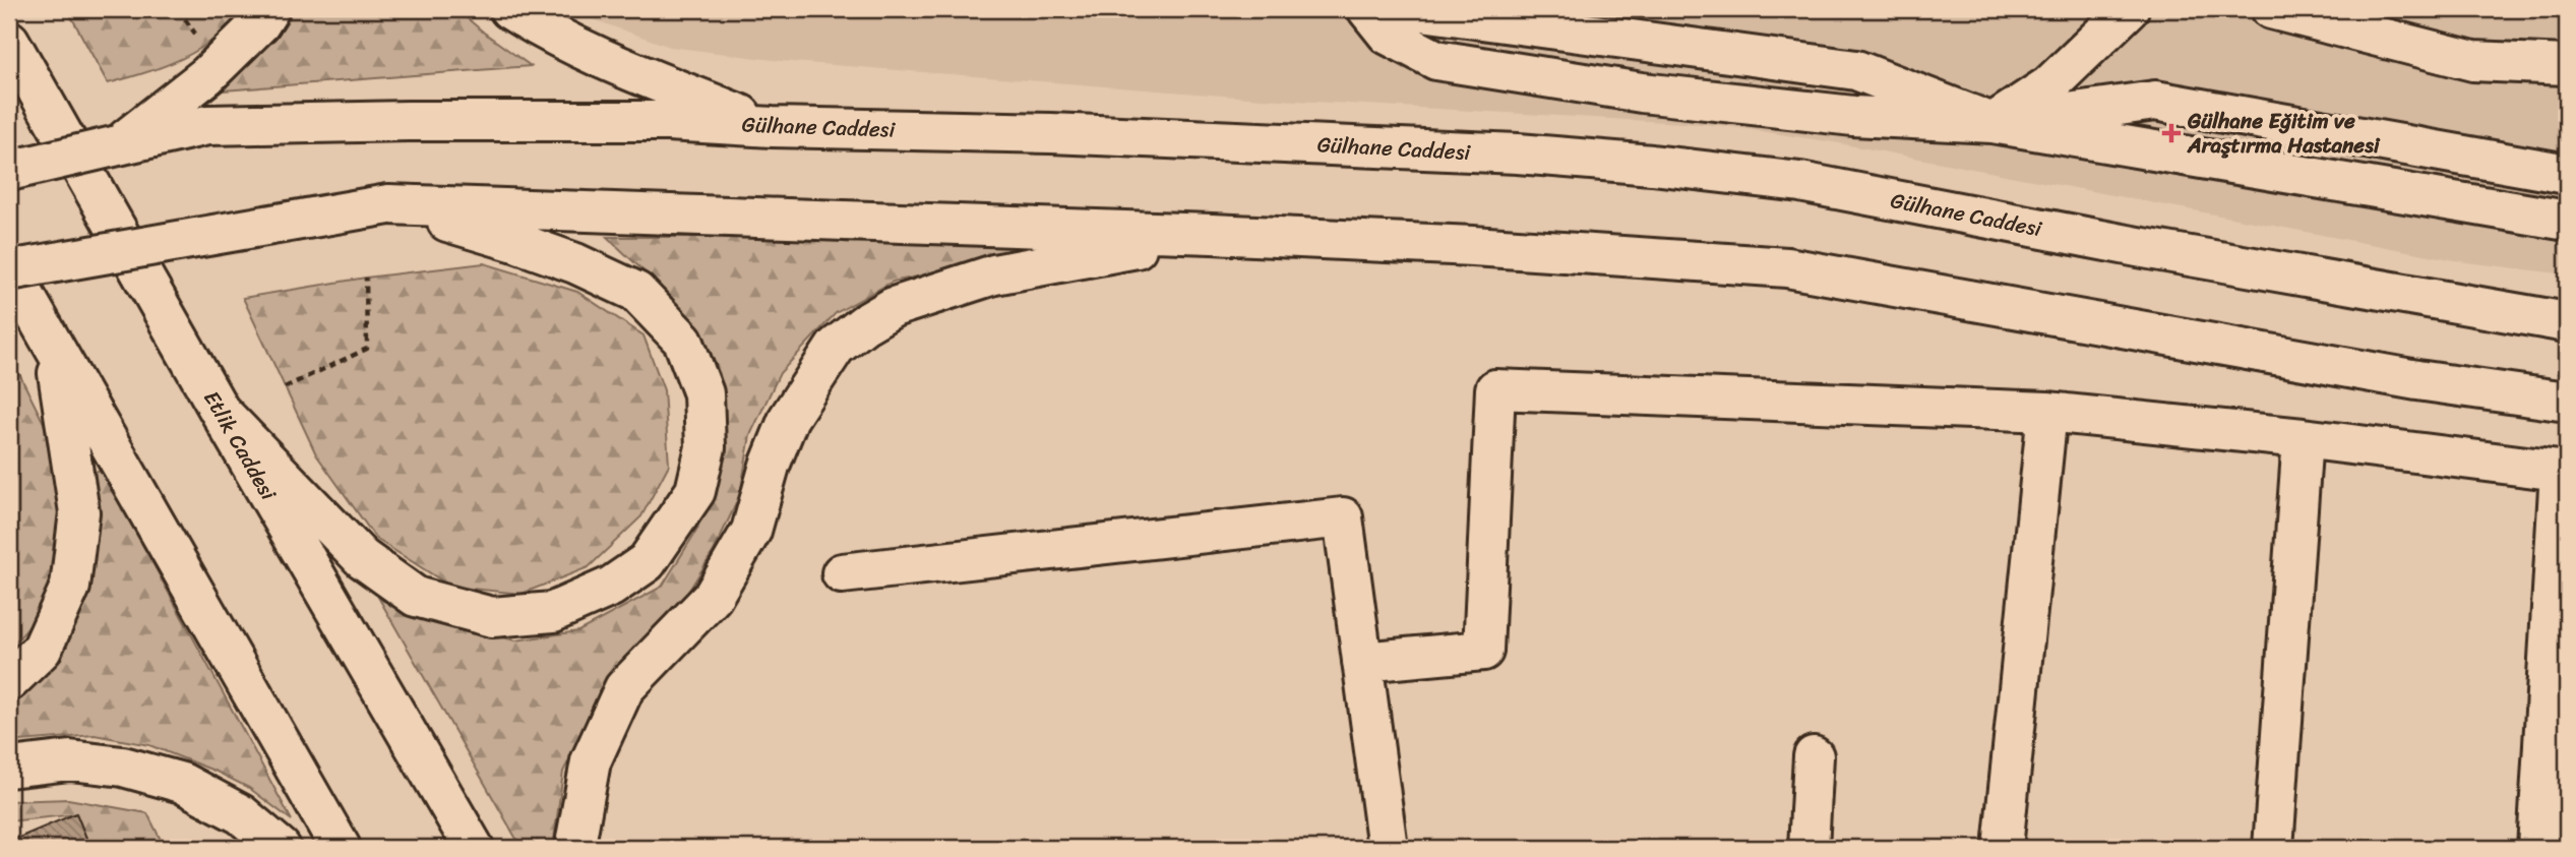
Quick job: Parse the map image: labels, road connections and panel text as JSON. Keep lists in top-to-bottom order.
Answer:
{
  "streets": {
    "main road": ["Gülhane Caddesi", "Etlik Caddesi"]
  },
  "places": {
    "health": ["Gülhane Eğitim ve Araştırma Hastanesi"]
  }
}
